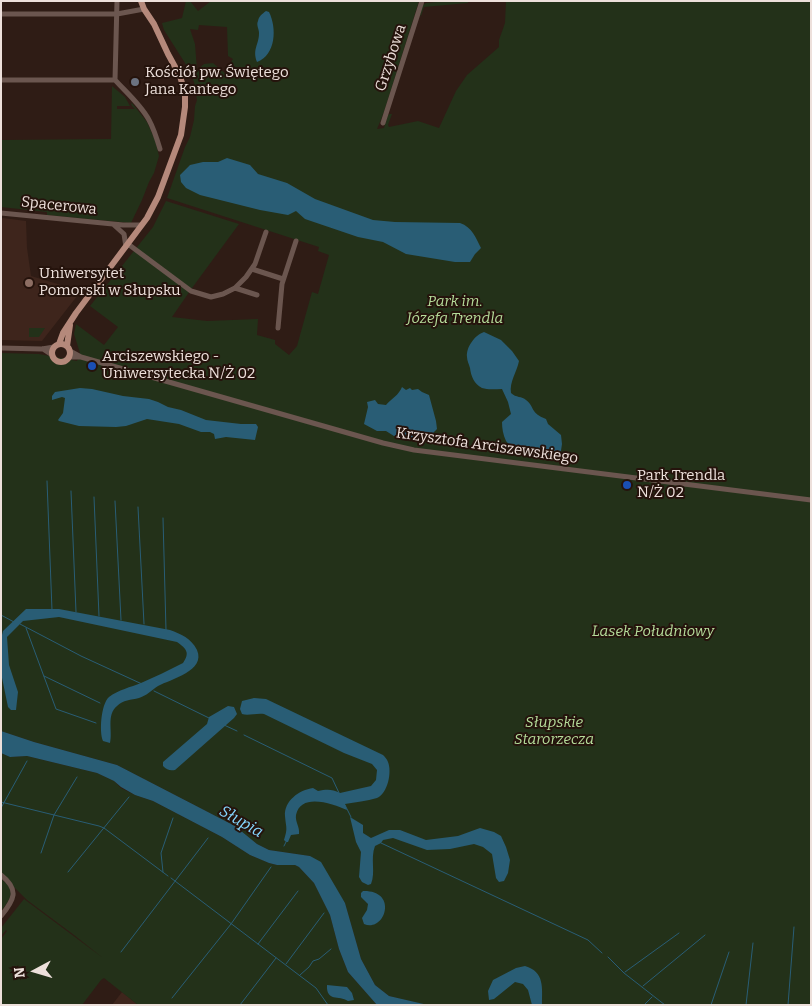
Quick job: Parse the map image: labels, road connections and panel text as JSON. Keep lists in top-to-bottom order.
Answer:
{
  "streets": {
    "street": ["Grzybowa", "Spacerowa", "Krzysztofa Arciszewskiego"]
  },
  "water": ["Słupia"],
  "parks": ["Park im. Józefa Trendla", "Lasek Południowy", "Słupskie Starorzecza"],
  "places": [
    "Kościół pw. Świętego Jana Kantego",
    "Uniwersytet Pomorski w Słupsku",
    "Arciszewskiego - Uniwersytecka N/Ż 02",
    "Park Trendla N/Ż 02"
  ],
  "north": "left"
}
